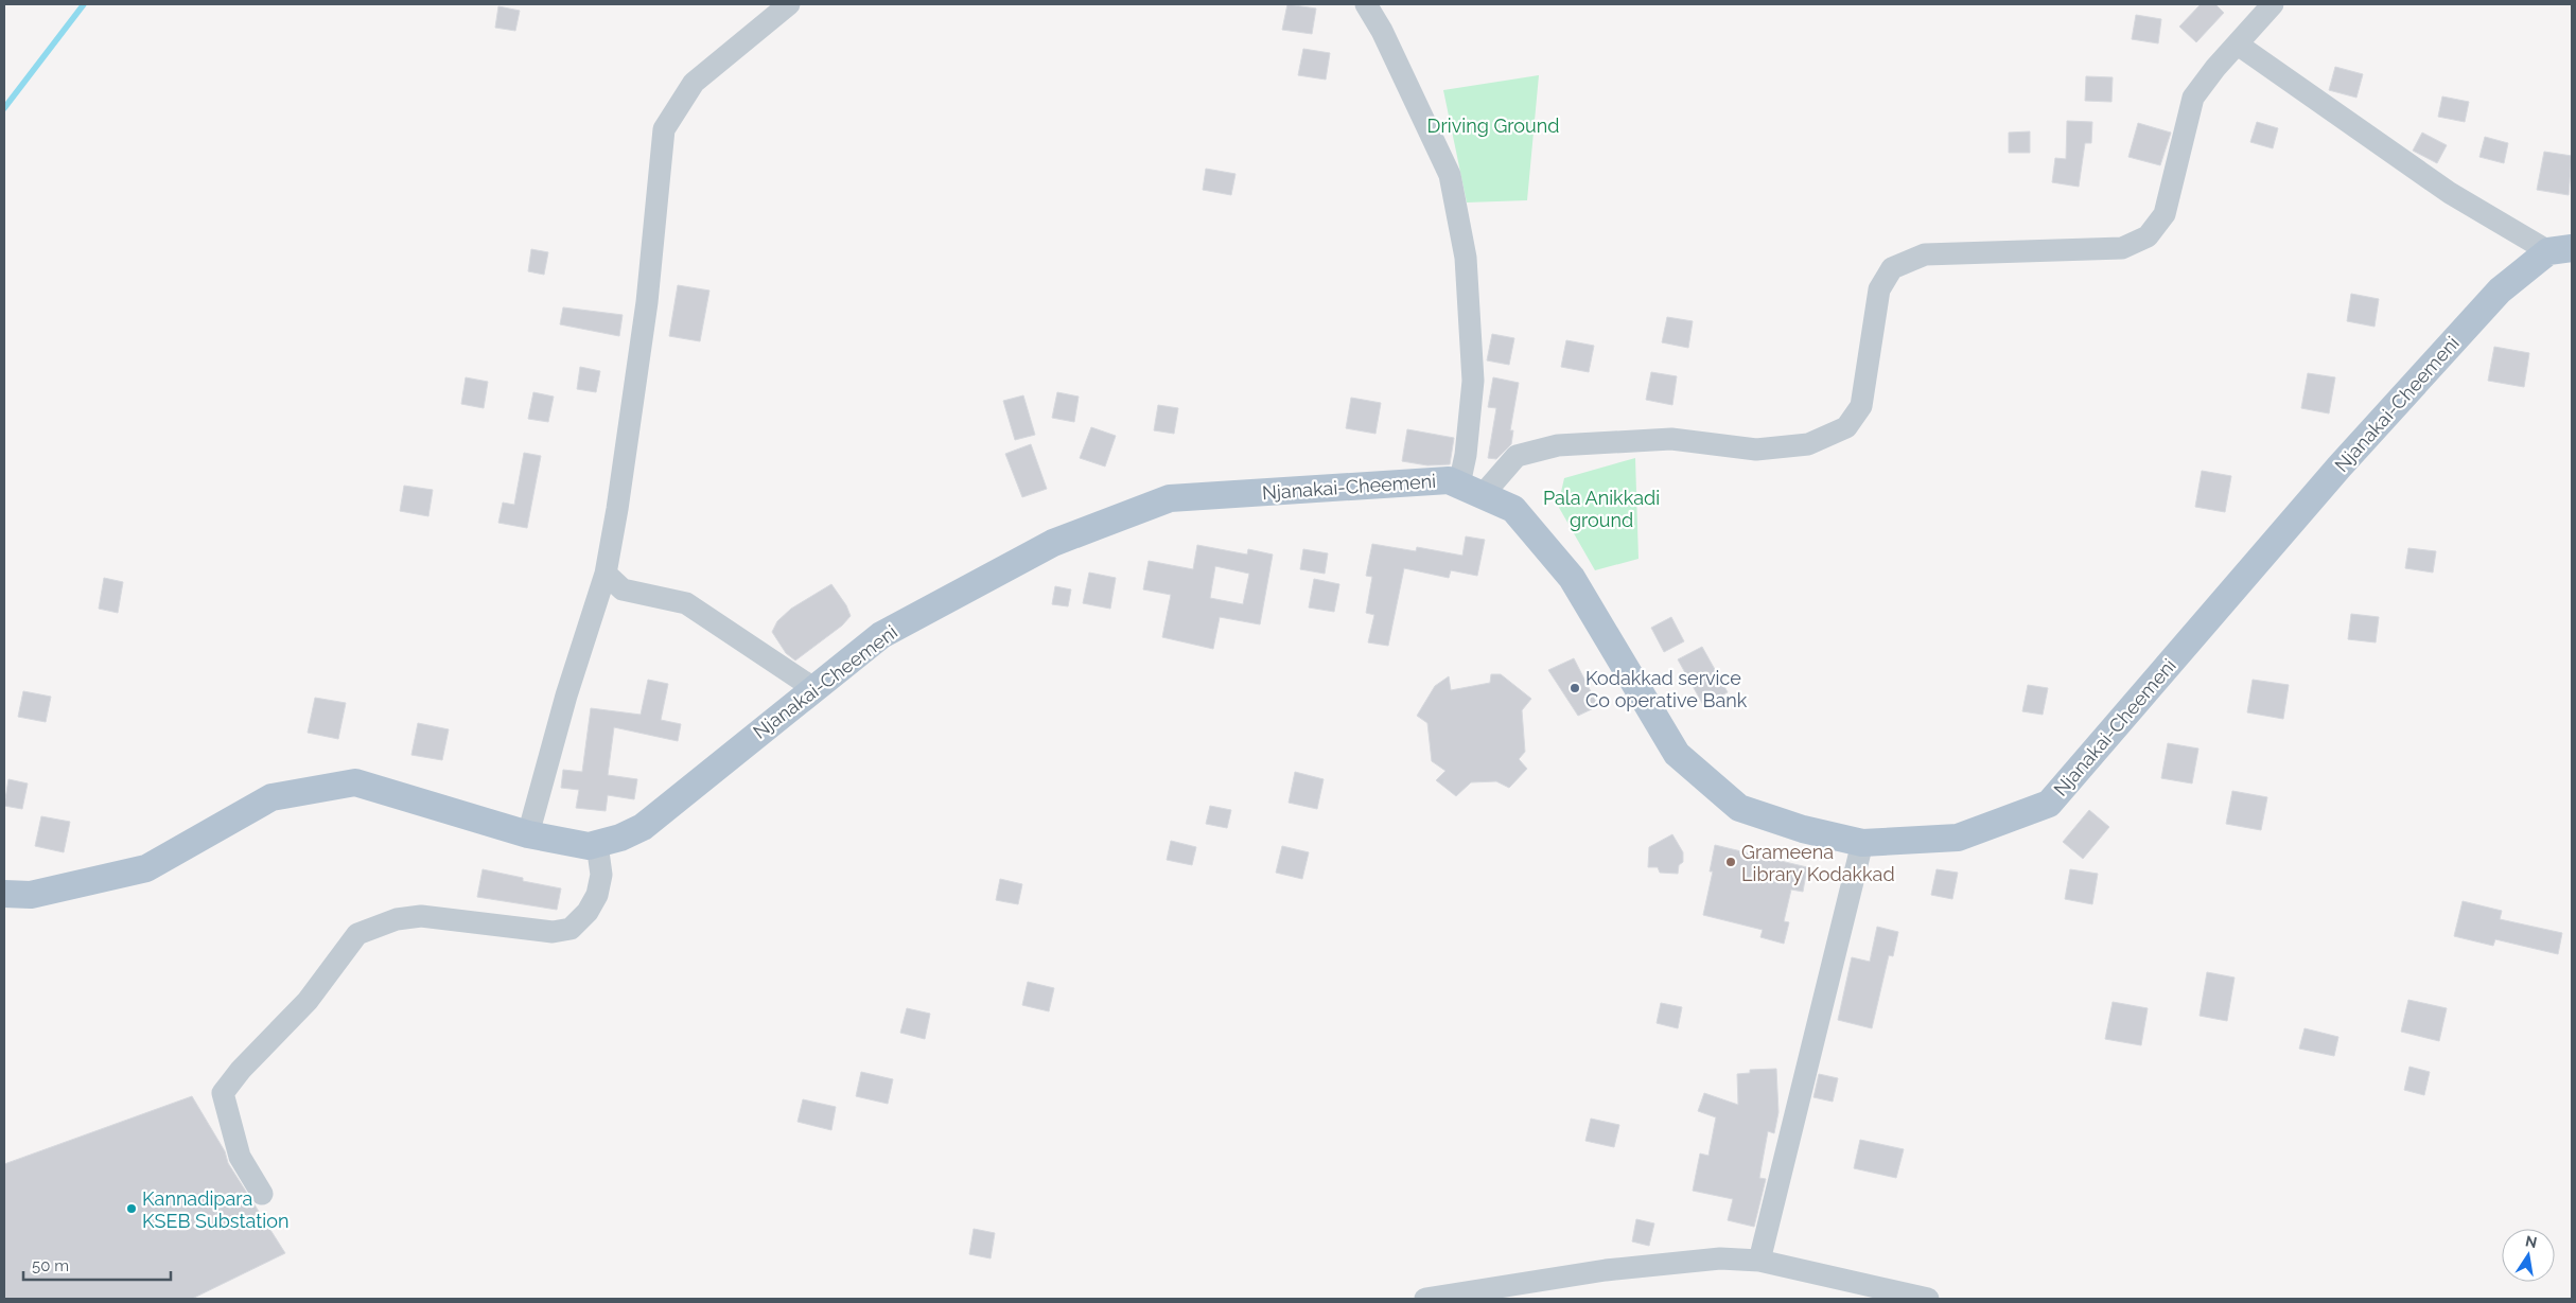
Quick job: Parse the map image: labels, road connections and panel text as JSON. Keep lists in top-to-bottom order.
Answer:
{
  "streets": {
    "main road": ["Njanakai-Cheemeni"]
  },
  "parks": ["Driving Ground", "Pala Anikkadi ground"],
  "places": ["Kodakkad service Co operative Bank", "Grameena Library Kodakkad", "Kannadipara KSEB Substation"],
  "scale_bar": "50 m",
  "north": "top"
}
